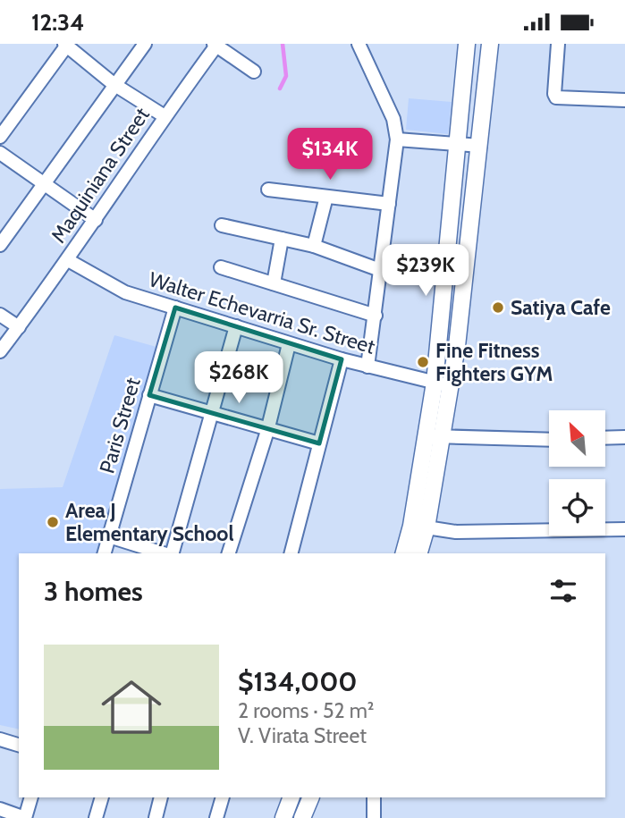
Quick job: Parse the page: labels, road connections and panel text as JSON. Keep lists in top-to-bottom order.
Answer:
{
  "streets": {
    "street": ["Maquiniana Street", "Walter Echevarria Sr. Street", "Paris Street"]
  },
  "crossings": [
    ["Maquiniana Street", "Walter Echevarria Sr. Street"],
    ["Walter Echevarria Sr. Street", "Paris Street"]
  ],
  "places": ["Satiya Cafe", "Fine Fitness Fighters GYM", "Area J Elementary School"],
  "north": "top left",
  "page": {
    "status": "12:34",
    "price": ["$134K", "$239K", "$268K"],
    "heading": "3 homes",
    "list": [
      {
        "name": "$134,000",
        "note": "2 rooms · 52 m² · V. Virata Street"
      }
    ]
  }
}
